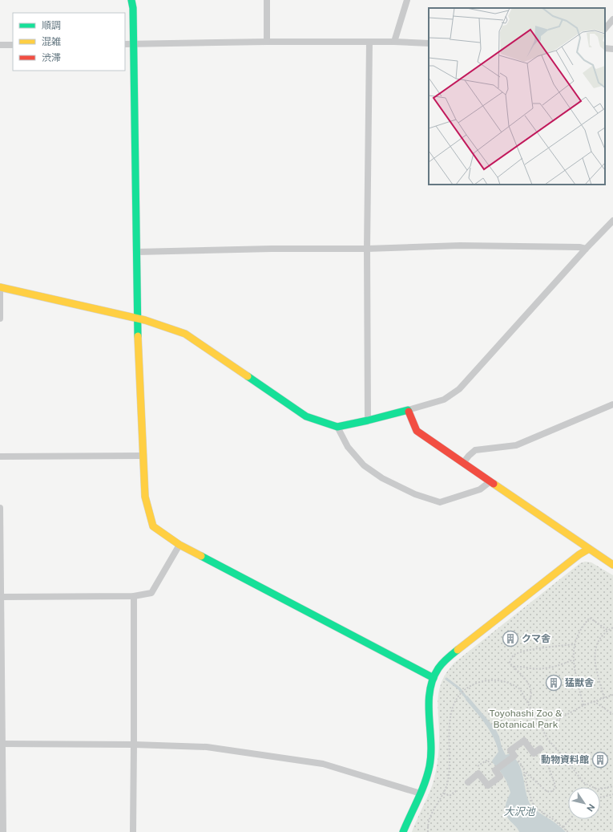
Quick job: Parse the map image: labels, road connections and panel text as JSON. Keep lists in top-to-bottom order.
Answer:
{
  "water": ["大沢池"],
  "parks": ["Toyohashi Zoo & Botanical Park"],
  "places": {
    "building": ["クマ舎", "猛獣舎", "動物資料館"]
  },
  "legend": ["順調", "混雑", "渋滞"],
  "north": "bottom right"
}
